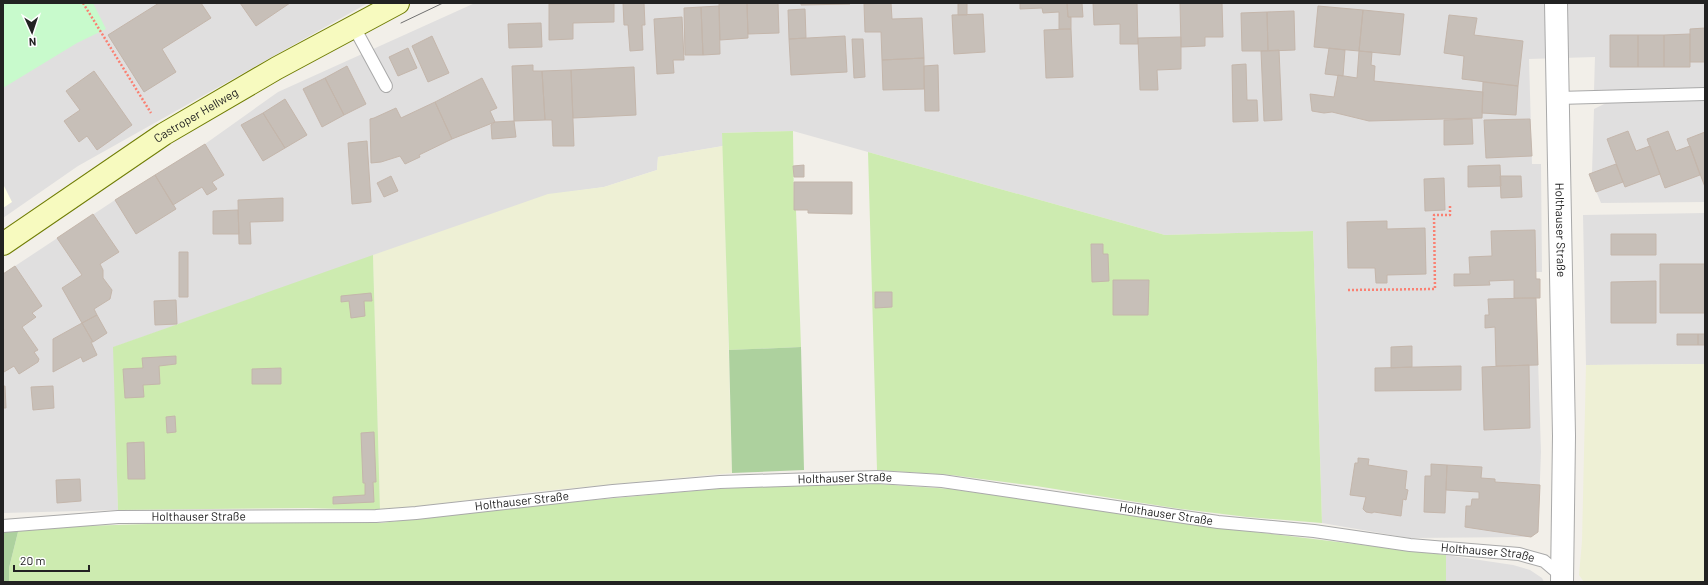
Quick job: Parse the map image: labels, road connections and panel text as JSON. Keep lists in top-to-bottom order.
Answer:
{
  "streets": {
    "main road": ["Castroper Hellweg"],
    "street": ["Holthauser Straße"]
  },
  "scale_bar": "20 m",
  "north": "bottom"
}
